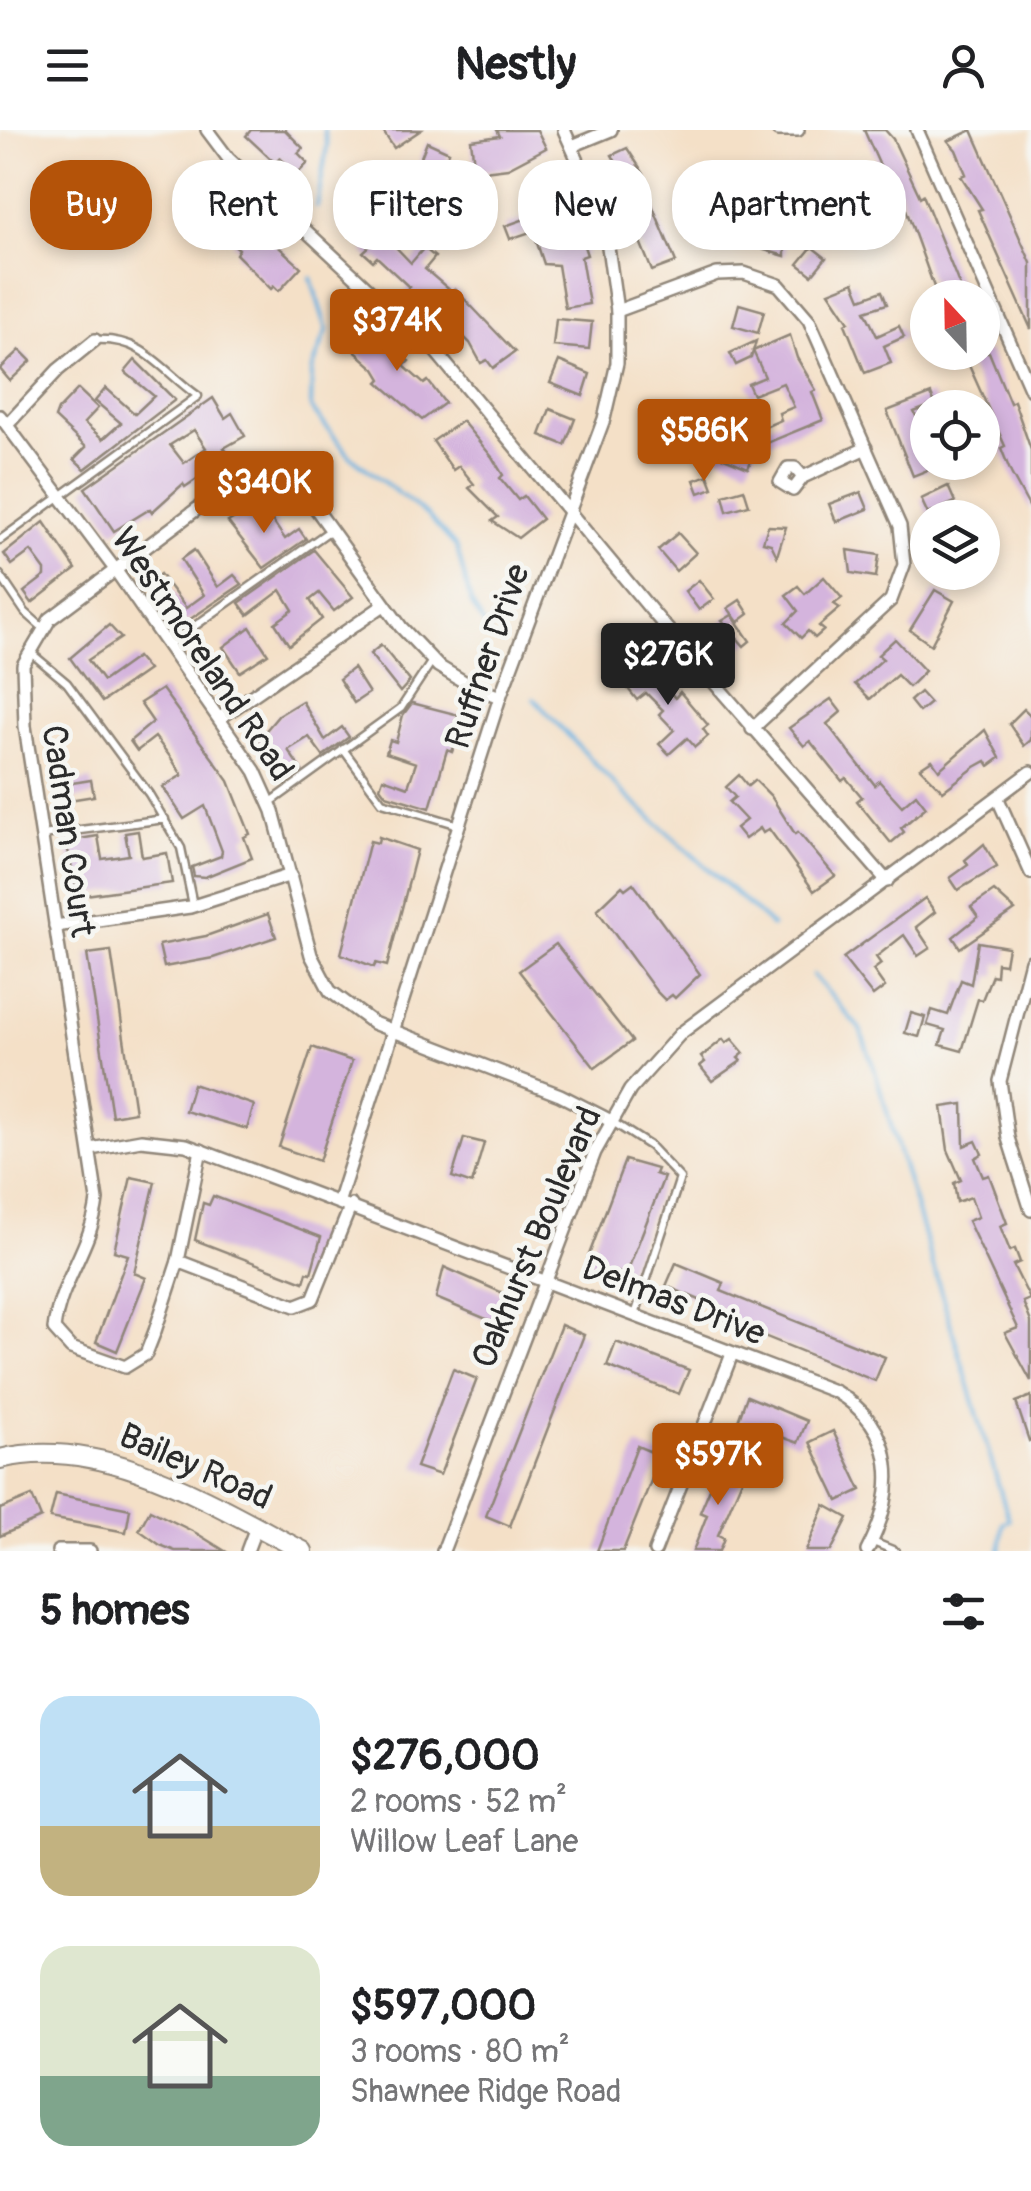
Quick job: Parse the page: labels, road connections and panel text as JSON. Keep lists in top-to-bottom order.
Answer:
{
  "streets": {
    "street": [
      "Westmoreland Road",
      "Ruffner Drive",
      "Cadman Court",
      "Oakhurst Boulevard",
      "Delmas Drive",
      "Bailey Road"
    ]
  },
  "crossings": [
    ["Westmoreland Road", "Ruffner Drive"],
    ["Westmoreland Road", "Cadman Court"],
    ["Westmoreland Road", "Oakhurst Boulevard"],
    ["Ruffner Drive", "Cadman Court"],
    ["Ruffner Drive", "Delmas Drive"],
    ["Cadman Court", "Delmas Drive"],
    ["Oakhurst Boulevard", "Delmas Drive"]
  ],
  "north": "top",
  "page": {
    "header": "Nestly",
    "chip": [
      "Buy",
      "Rent",
      "Filters",
      "New",
      "Apartment"
    ],
    "price": [
      "$374K",
      "$586K",
      "$340K",
      "$276K",
      "$597K"
    ],
    "heading": "5 homes",
    "list": [
      {
        "name": "$276,000",
        "note": "2 rooms · 52 m² · Willow Leaf Lane"
      },
      {
        "name": "$597,000",
        "note": "3 rooms · 80 m² · Shawnee Ridge Road"
      }
    ]
  }
}
